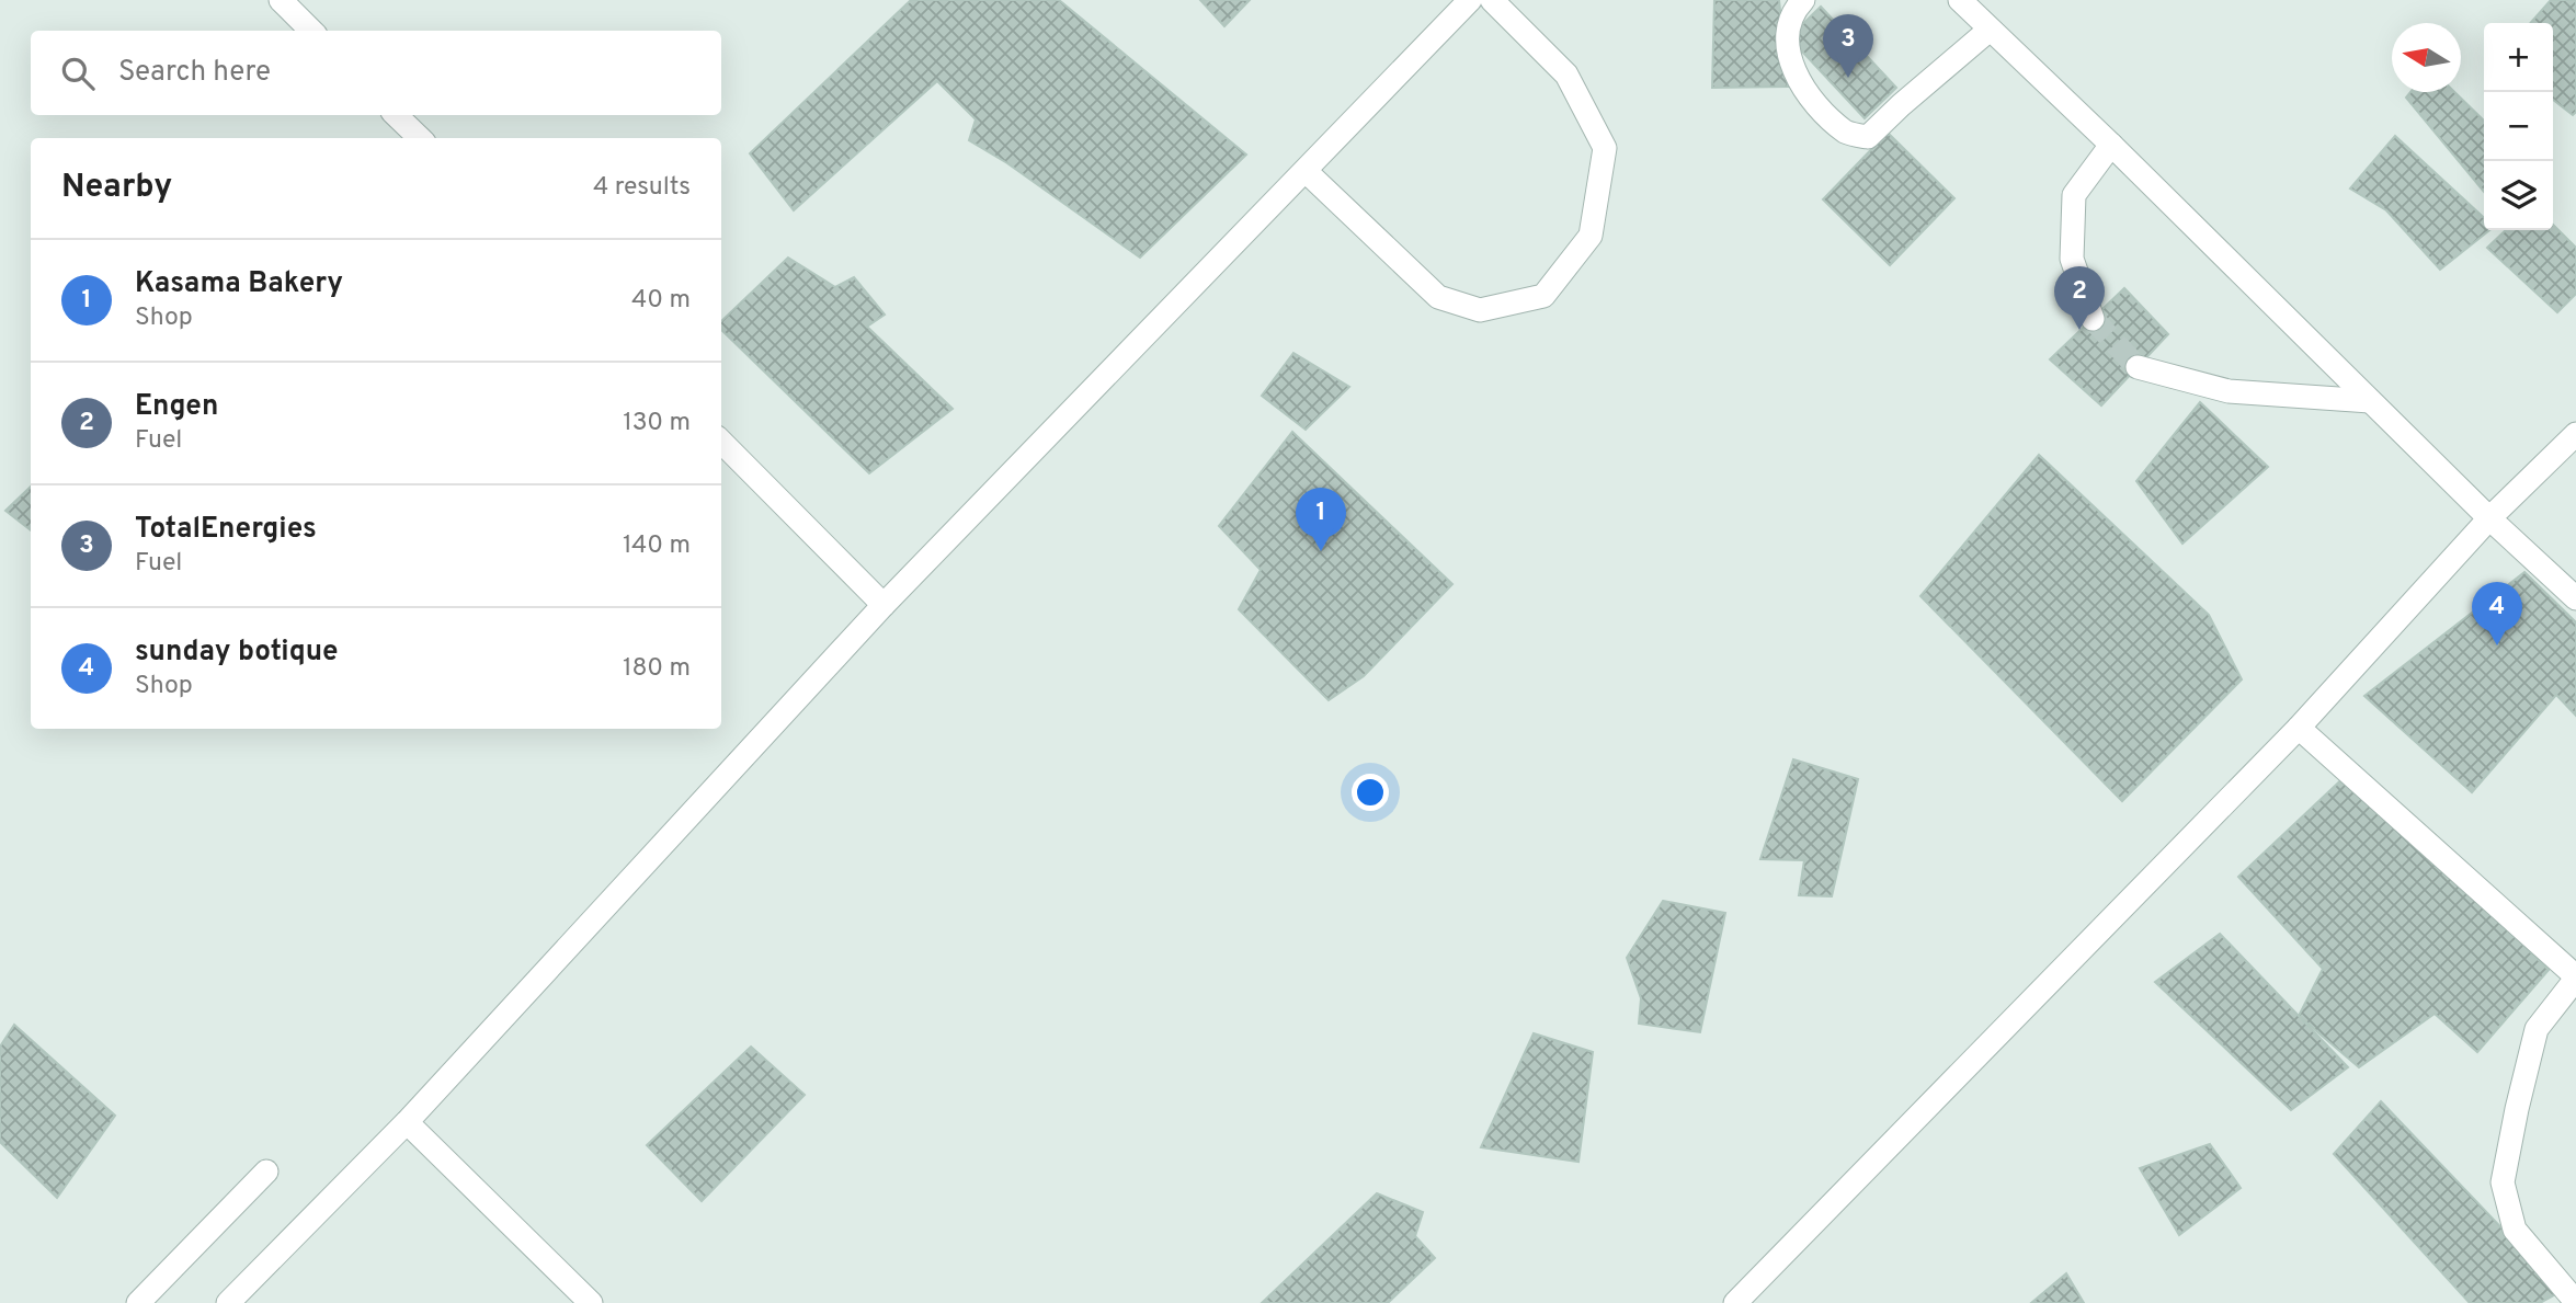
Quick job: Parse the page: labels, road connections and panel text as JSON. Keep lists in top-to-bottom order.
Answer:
{
  "north": "left",
  "page": {
    "pins": [
      "3",
      "2",
      "1",
      "4"
    ],
    "map_buttons": ["+", "−"],
    "search": "Search here",
    "heading": ["Nearby", "4 results"],
    "list": [
      {
        "mark": "1",
        "name": "Kasama Bakery",
        "note": "Shop",
        "value": "40 m"
      },
      {
        "mark": "2",
        "name": "Engen",
        "note": "Fuel",
        "value": "130 m"
      },
      {
        "mark": "3",
        "name": "TotalEnergies",
        "note": "Fuel",
        "value": "140 m"
      },
      {
        "mark": "4",
        "name": "sunday botique",
        "note": "Shop",
        "value": "180 m"
      }
    ]
  }
}
